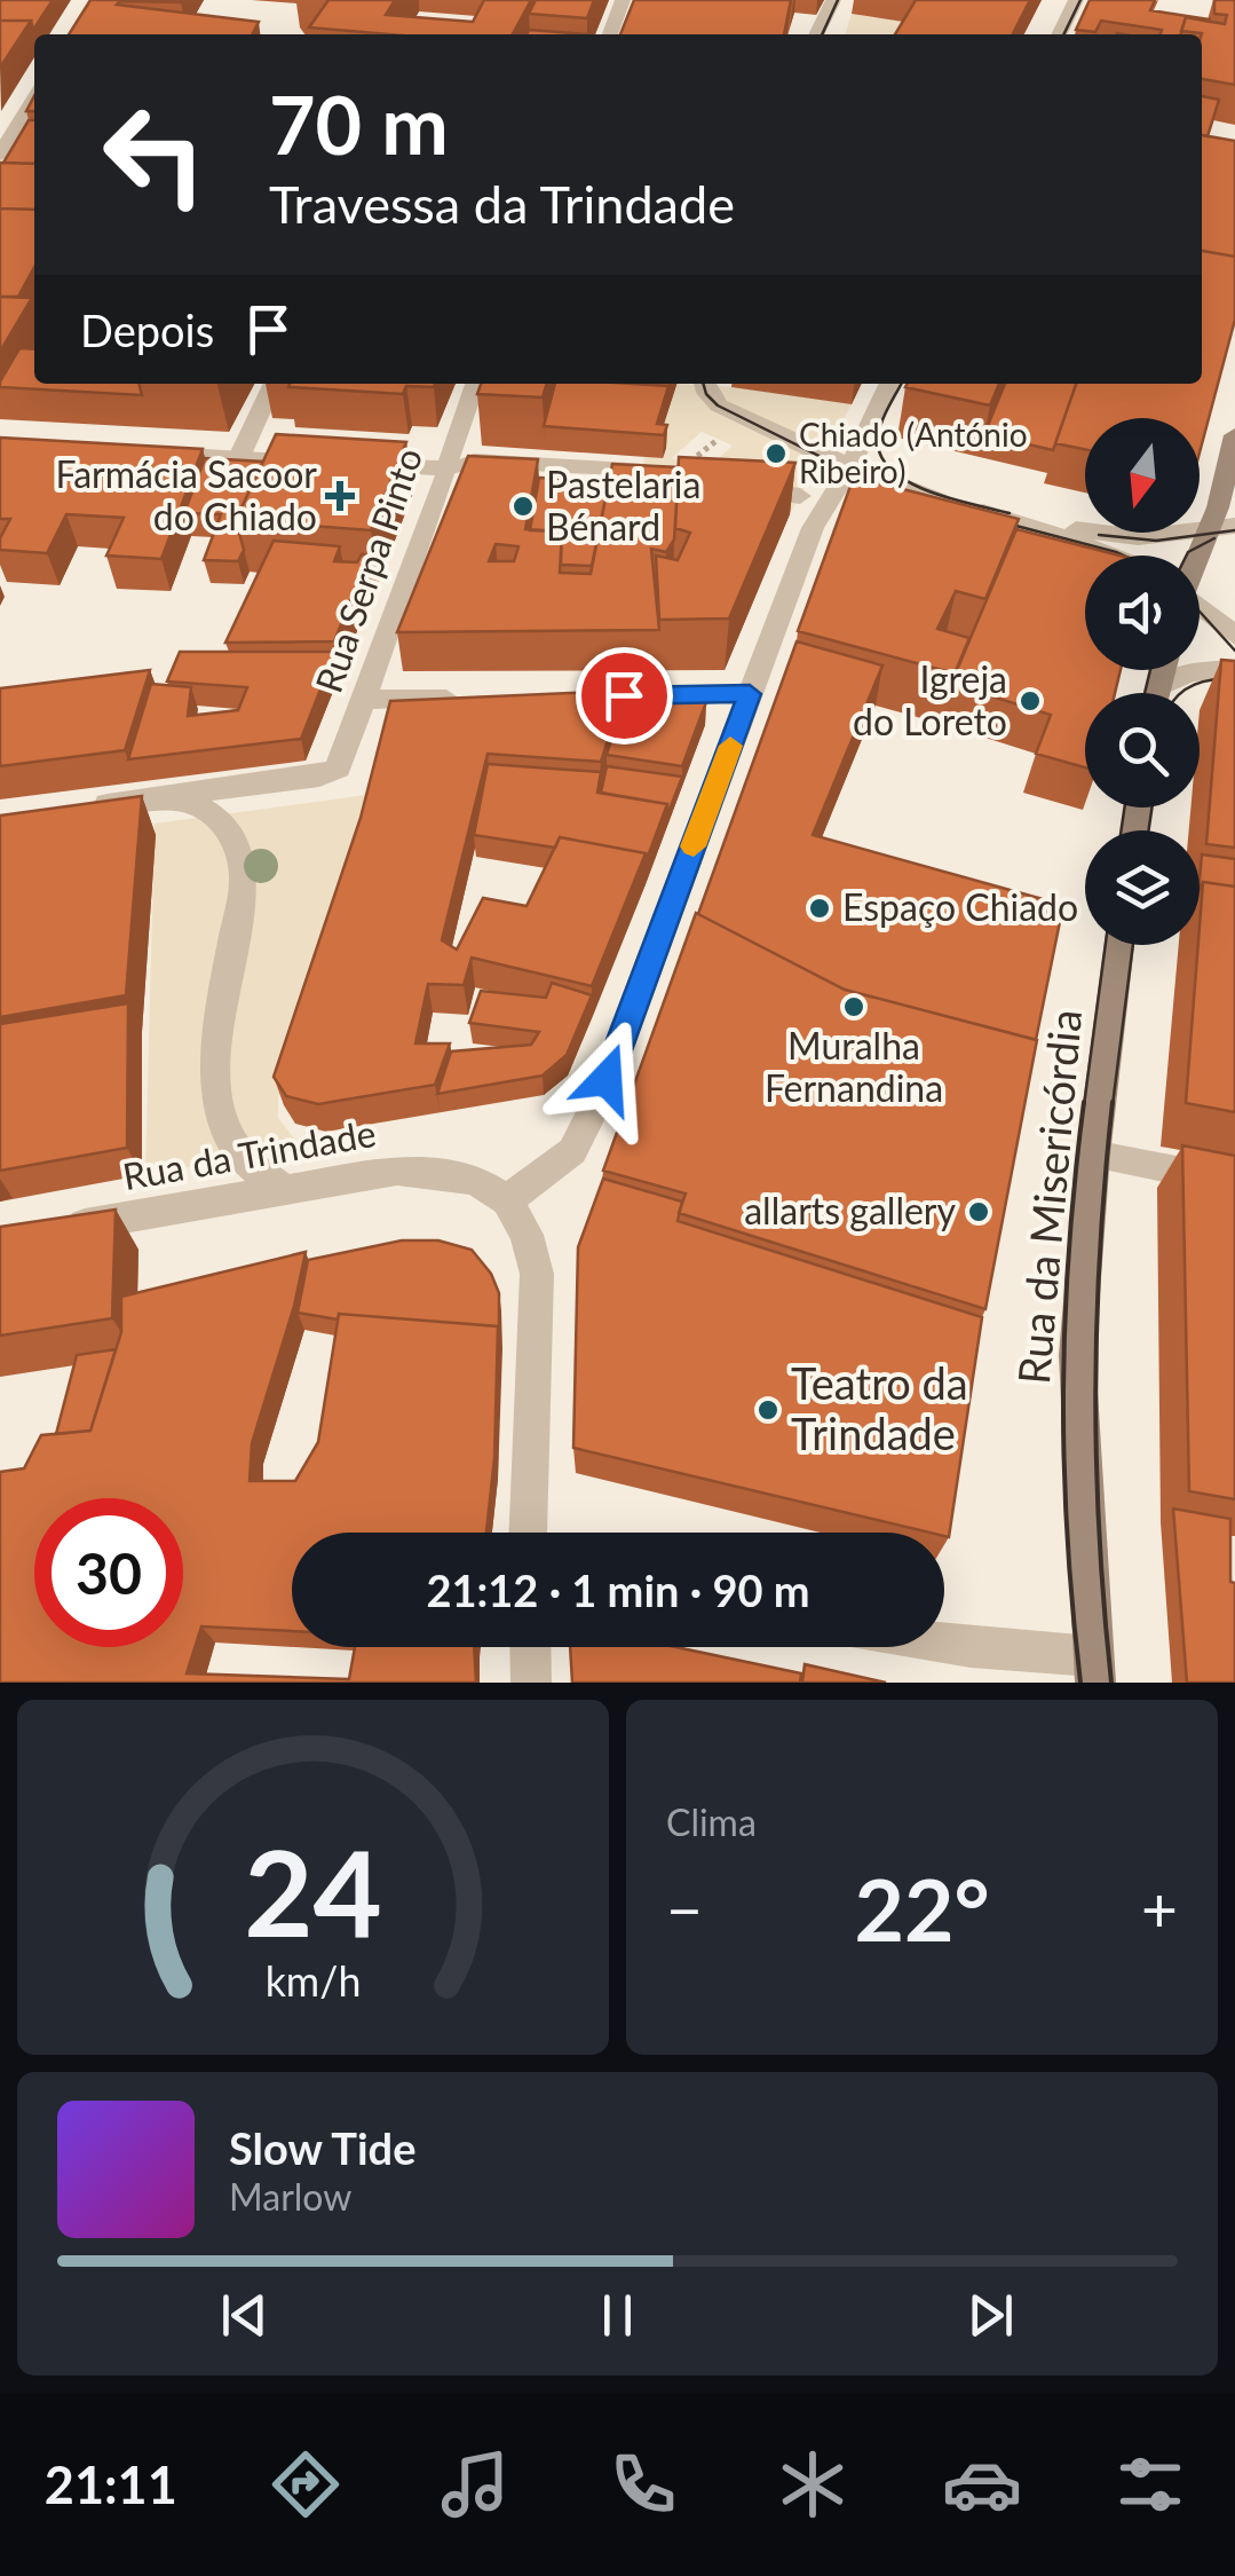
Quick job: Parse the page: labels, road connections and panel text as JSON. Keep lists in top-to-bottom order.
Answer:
{
  "streets": {
    "main road": ["Rua da Misericórdia"],
    "street": ["Rua Serpa Pinto", "Rua da Trindade"]
  },
  "places": {
    "other": [
      "Chiado (António Ribeiro)",
      "Pastelaria Bénard",
      "Igreja do Loreto",
      "Espaço Chiado",
      "Muralha Fernandina",
      "allarts gallery",
      "Teatro da Trindade"
    ],
    "health": ["Farmácia Sacoor do Chiado"]
  },
  "north": "bottom",
  "page": {
    "turn": ["70 m", "Travessa da Trindade"],
    "then": "Depois",
    "limit": "30",
    "trip": "21:12 · 1 min · 90 m",
    "tile": "Clima",
    "heat": ["−", "22°", "+"],
    "song": ["Slow Tide", "Marlow"],
    "tabs": "21:11",
    "gauge": ["24", "km/h"]
  }
}
